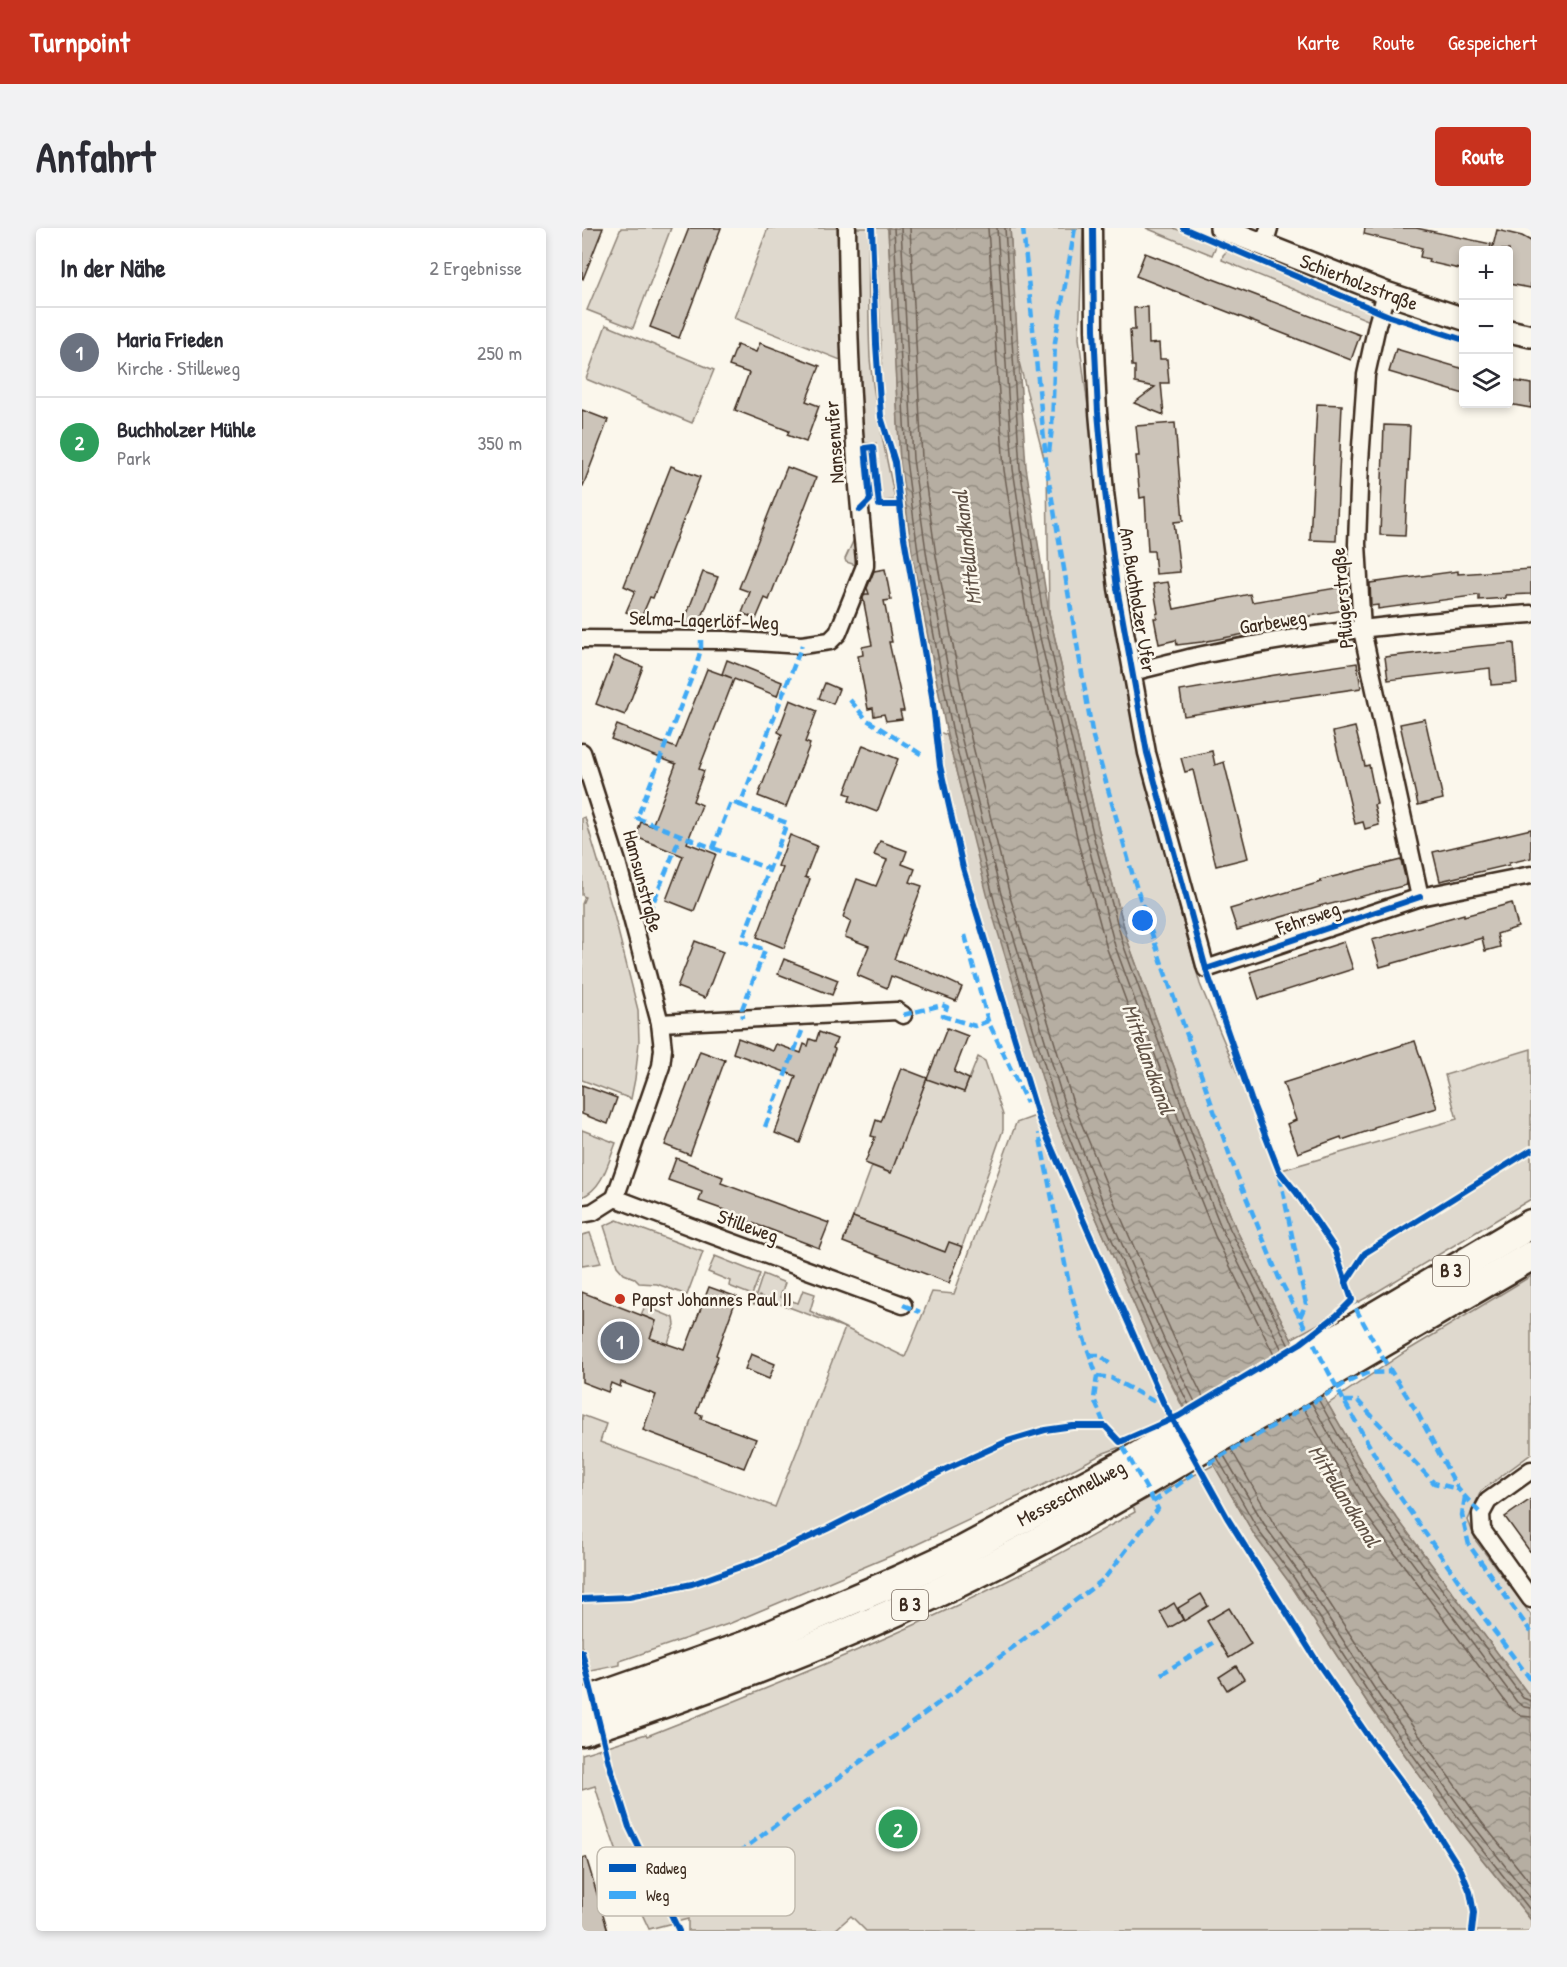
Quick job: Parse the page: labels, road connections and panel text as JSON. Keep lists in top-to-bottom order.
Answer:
{
  "streets": {
    "highway": ["B 3", "Messeschnellweg"],
    "street": [
      "Schierholzstraße",
      "Nansenufer",
      "Pflügerstraße",
      "Am Buchholzer Ufer",
      "Selma-Lagerlöf-Weg",
      "Garbeweg",
      "Hamsunstraße",
      "Fehrsweg",
      "Stilleweg"
    ]
  },
  "crossings": [
    ["Schierholzstraße", "Pflügerstraße"],
    ["Nansenufer", "Selma-Lagerlöf-Weg"],
    ["Pflügerstraße", "Garbeweg"],
    ["Pflügerstraße", "Fehrsweg"],
    ["Am Buchholzer Ufer", "Garbeweg"],
    ["Am Buchholzer Ufer", "Fehrsweg"],
    ["Hamsunstraße", "Stilleweg"]
  ],
  "water": ["Mittellandkanal"],
  "places": ["Papst Johannes Paul II"],
  "legend": ["Radweg", "Weg"],
  "page": {
    "header": "Turnpoint",
    "nav": ["Karte", "Route", "Gespeichert"],
    "buttons": "Route",
    "title": "Anfahrt",
    "heading": ["In der Nähe", "2 Ergebnisse"],
    "map_buttons": ["+", "−"],
    "list": [
      {
        "mark": "1",
        "name": "Maria Frieden",
        "note": "Kirche · Stilleweg",
        "value": "250 m"
      },
      {
        "mark": "2",
        "name": "Buchholzer Mühle",
        "note": "Park",
        "value": "350 m"
      }
    ],
    "pins": ["1", "2"]
  }
}
